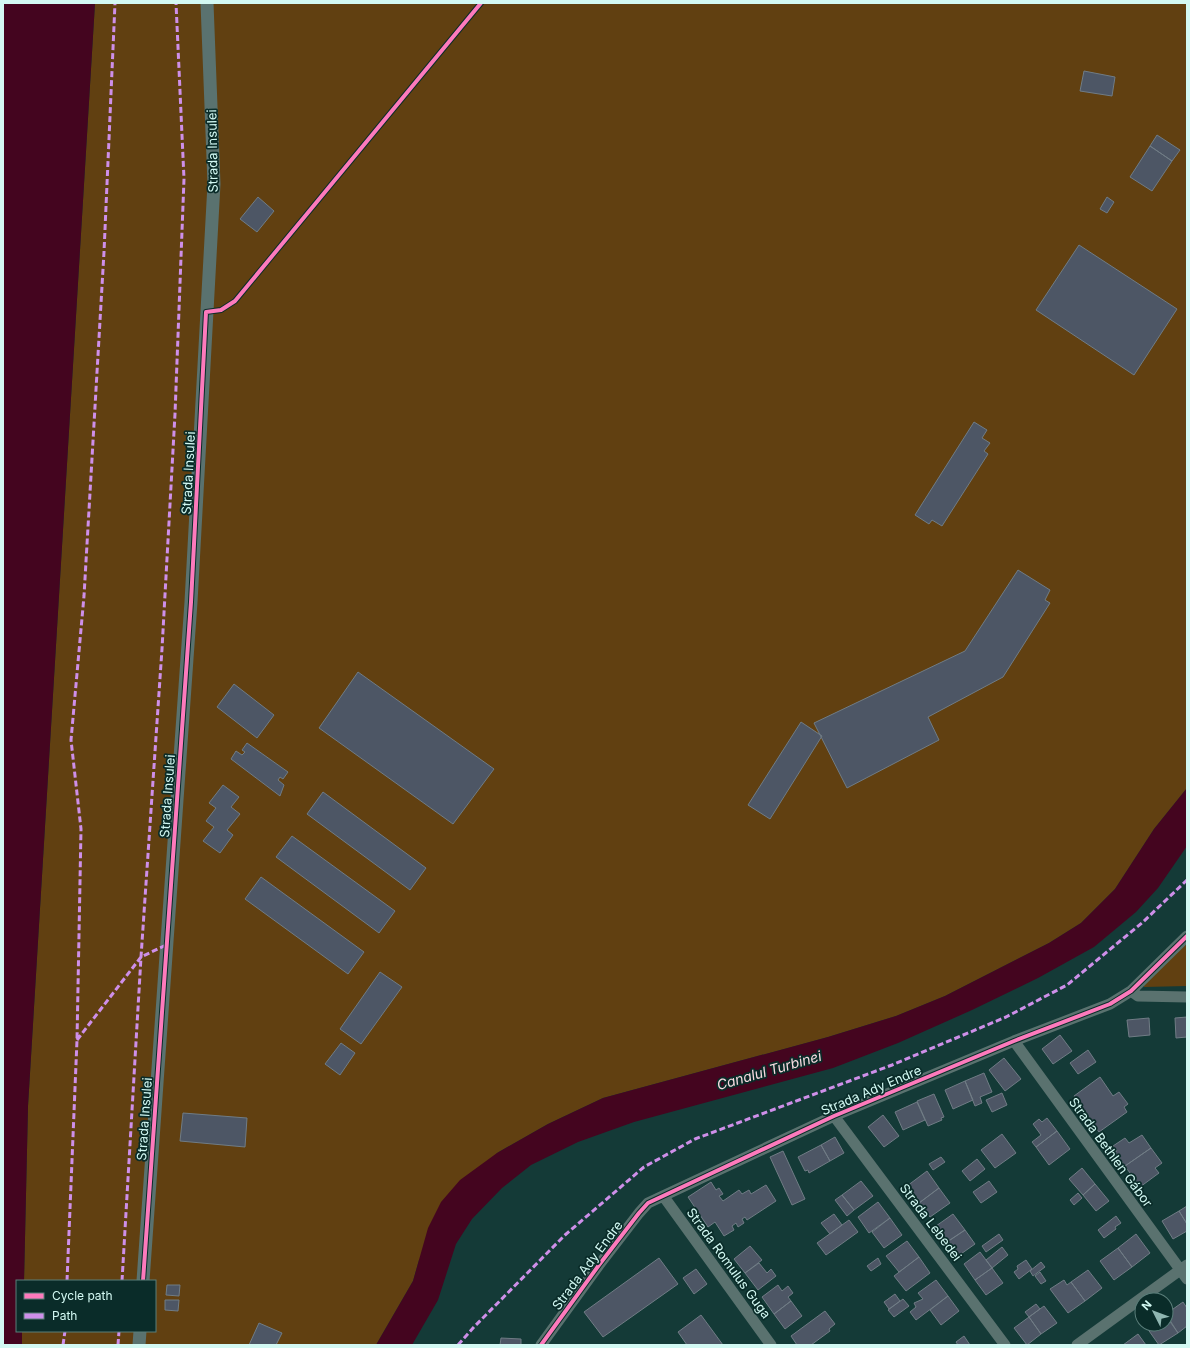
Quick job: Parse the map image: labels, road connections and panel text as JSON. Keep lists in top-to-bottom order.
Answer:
{
  "streets": {
    "street": [
      "Strada Insulei",
      "Strada Ady Endre",
      "Strada Bethlen Gábor",
      "Strada Lebedei",
      "Strada Romulus Guga"
    ]
  },
  "crossings": [
    ["Strada Ady Endre", "Strada Bethlen Gábor"],
    ["Strada Ady Endre", "Strada Lebedei"],
    ["Strada Ady Endre", "Strada Romulus Guga"]
  ],
  "water": ["Canalul Turbinei"],
  "legend": ["Cycle path", "Path"],
  "north": "top left"
}
